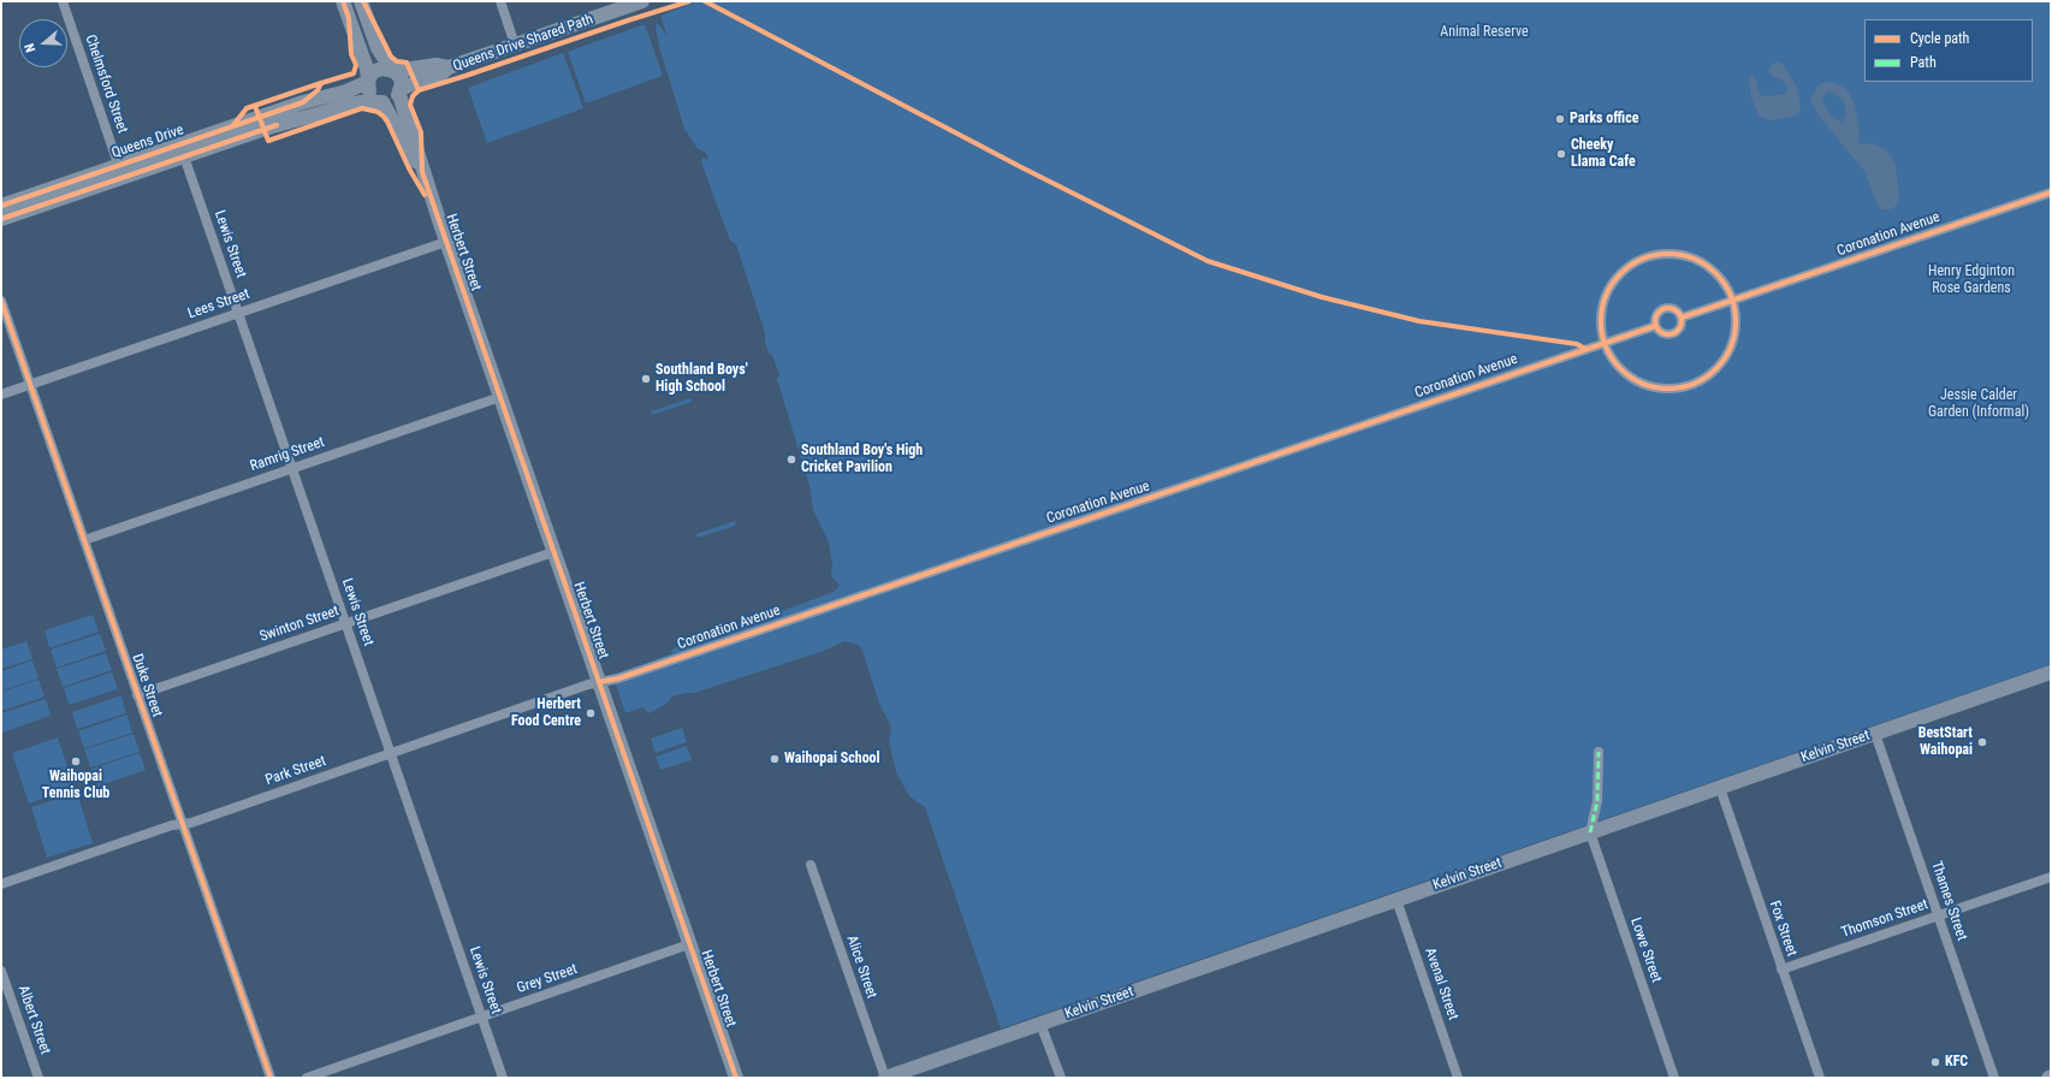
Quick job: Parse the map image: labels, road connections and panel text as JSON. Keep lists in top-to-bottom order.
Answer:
{
  "streets": {
    "main road": ["Queens Drive", "Herbert Street", "Kelvin Street"],
    "street": [
      "Chelmsford Street",
      "Coronation Avenue",
      "Lewis Street",
      "Lees Street",
      "Ramrig Street",
      "Swinton Street",
      "Duke Street",
      "Park Street",
      "Thames Street",
      "Thomson Street",
      "Fox Street",
      "Lowe Street",
      "Alice Street",
      "Grey Street",
      "Avenal Street",
      "Albert Street"
    ],
    "cycle path": ["Queens Drive Shared Path"]
  },
  "crossings": [
    ["Chelmsford Street", "Queens Drive"],
    ["Queens Drive", "Lewis Street"],
    ["Queens Drive", "Herbert Street"],
    ["Coronation Avenue", "Herbert Street"],
    ["Coronation Avenue", "Park Street"],
    ["Lewis Street", "Lees Street"],
    ["Lewis Street", "Ramrig Street"],
    ["Lewis Street", "Swinton Street"],
    ["Lewis Street", "Park Street"],
    ["Lewis Street", "Grey Street"],
    ["Herbert Street", "Lees Street"],
    ["Herbert Street", "Ramrig Street"],
    ["Herbert Street", "Swinton Street"],
    ["Herbert Street", "Park Street"],
    ["Herbert Street", "Grey Street"],
    ["Lees Street", "Duke Street"],
    ["Ramrig Street", "Duke Street"],
    ["Swinton Street", "Duke Street"],
    ["Duke Street", "Park Street"],
    ["Kelvin Street", "Thames Street"],
    ["Kelvin Street", "Fox Street"],
    ["Kelvin Street", "Lowe Street"],
    ["Kelvin Street", "Alice Street"],
    ["Kelvin Street", "Avenal Street"],
    ["Thames Street", "Thomson Street"],
    ["Thomson Street", "Fox Street"]
  ],
  "parks": ["Animal Reserve", "Henry Edginton Rose Gardens", "Jessie Calder Garden (Informal)"],
  "places": [
    "Parks office",
    "Cheeky Llama Cafe",
    "Southland Boys' High School",
    "Southland Boy's High Cricket Pavilion",
    "Herbert Food Centre",
    "BestStart Waihopai",
    "Waihopai School",
    "Waihopai Tennis Club",
    "KFC"
  ],
  "legend": ["Cycle path", "Path"],
  "north": "left"
}
